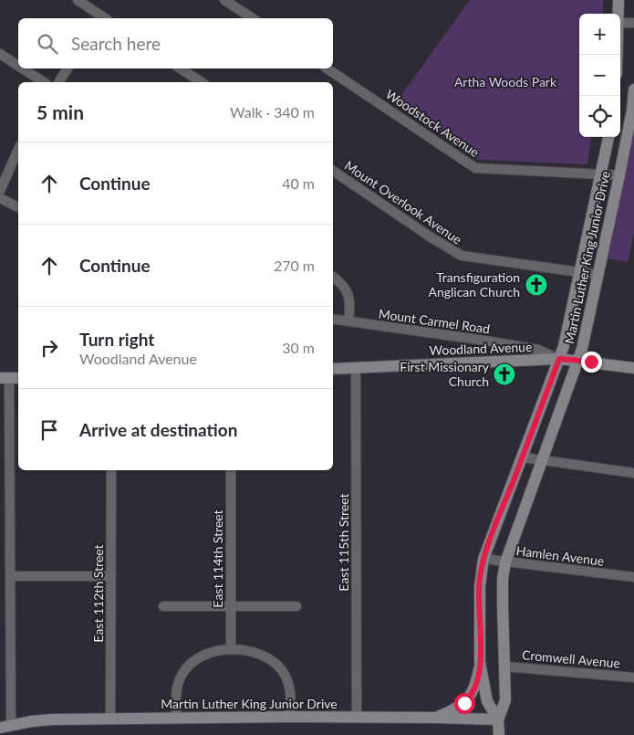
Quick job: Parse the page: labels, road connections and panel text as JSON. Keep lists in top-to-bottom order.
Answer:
{
  "streets": {
    "main road": ["Martin Luther King Junior Drive", "Woodland Avenue"],
    "street": [
      "Woodstock Avenue",
      "Mount Overlook Avenue",
      "Mount Carmel Road",
      "East 115th Street",
      "Hamlen Avenue",
      "East 114th Street",
      "East 112th Street",
      "Cromwell Avenue"
    ]
  },
  "crossings": [
    ["Woodstock Avenue", "Martin Luther King Junior Drive"],
    ["Mount Overlook Avenue", "Martin Luther King Junior Drive"],
    ["Martin Luther King Junior Drive", "Mount Carmel Road"],
    ["Martin Luther King Junior Drive", "Woodland Avenue"],
    ["Martin Luther King Junior Drive", "East 115th Street"],
    ["Martin Luther King Junior Drive", "Hamlen Avenue"],
    ["Martin Luther King Junior Drive", "East 112th Street"],
    ["Martin Luther King Junior Drive", "Cromwell Avenue"],
    ["Mount Carmel Road", "Woodland Avenue"],
    ["Woodland Avenue", "East 115th Street"]
  ],
  "parks": ["Artha Woods Park"],
  "places": {
    "church": ["Transfiguration Anglican Church", "First Missionary Church"]
  },
  "page": {
    "map_buttons": ["+", "−"],
    "search": "Search here",
    "heading": ["5 min", "Walk · 340 m"],
    "list": [
      ["Continue", "40 m"],
      ["Continue", "270 m"],
      ["Turn right", "Woodland Avenue", "30 m"],
      "Arrive at destination"
    ]
  }
}
